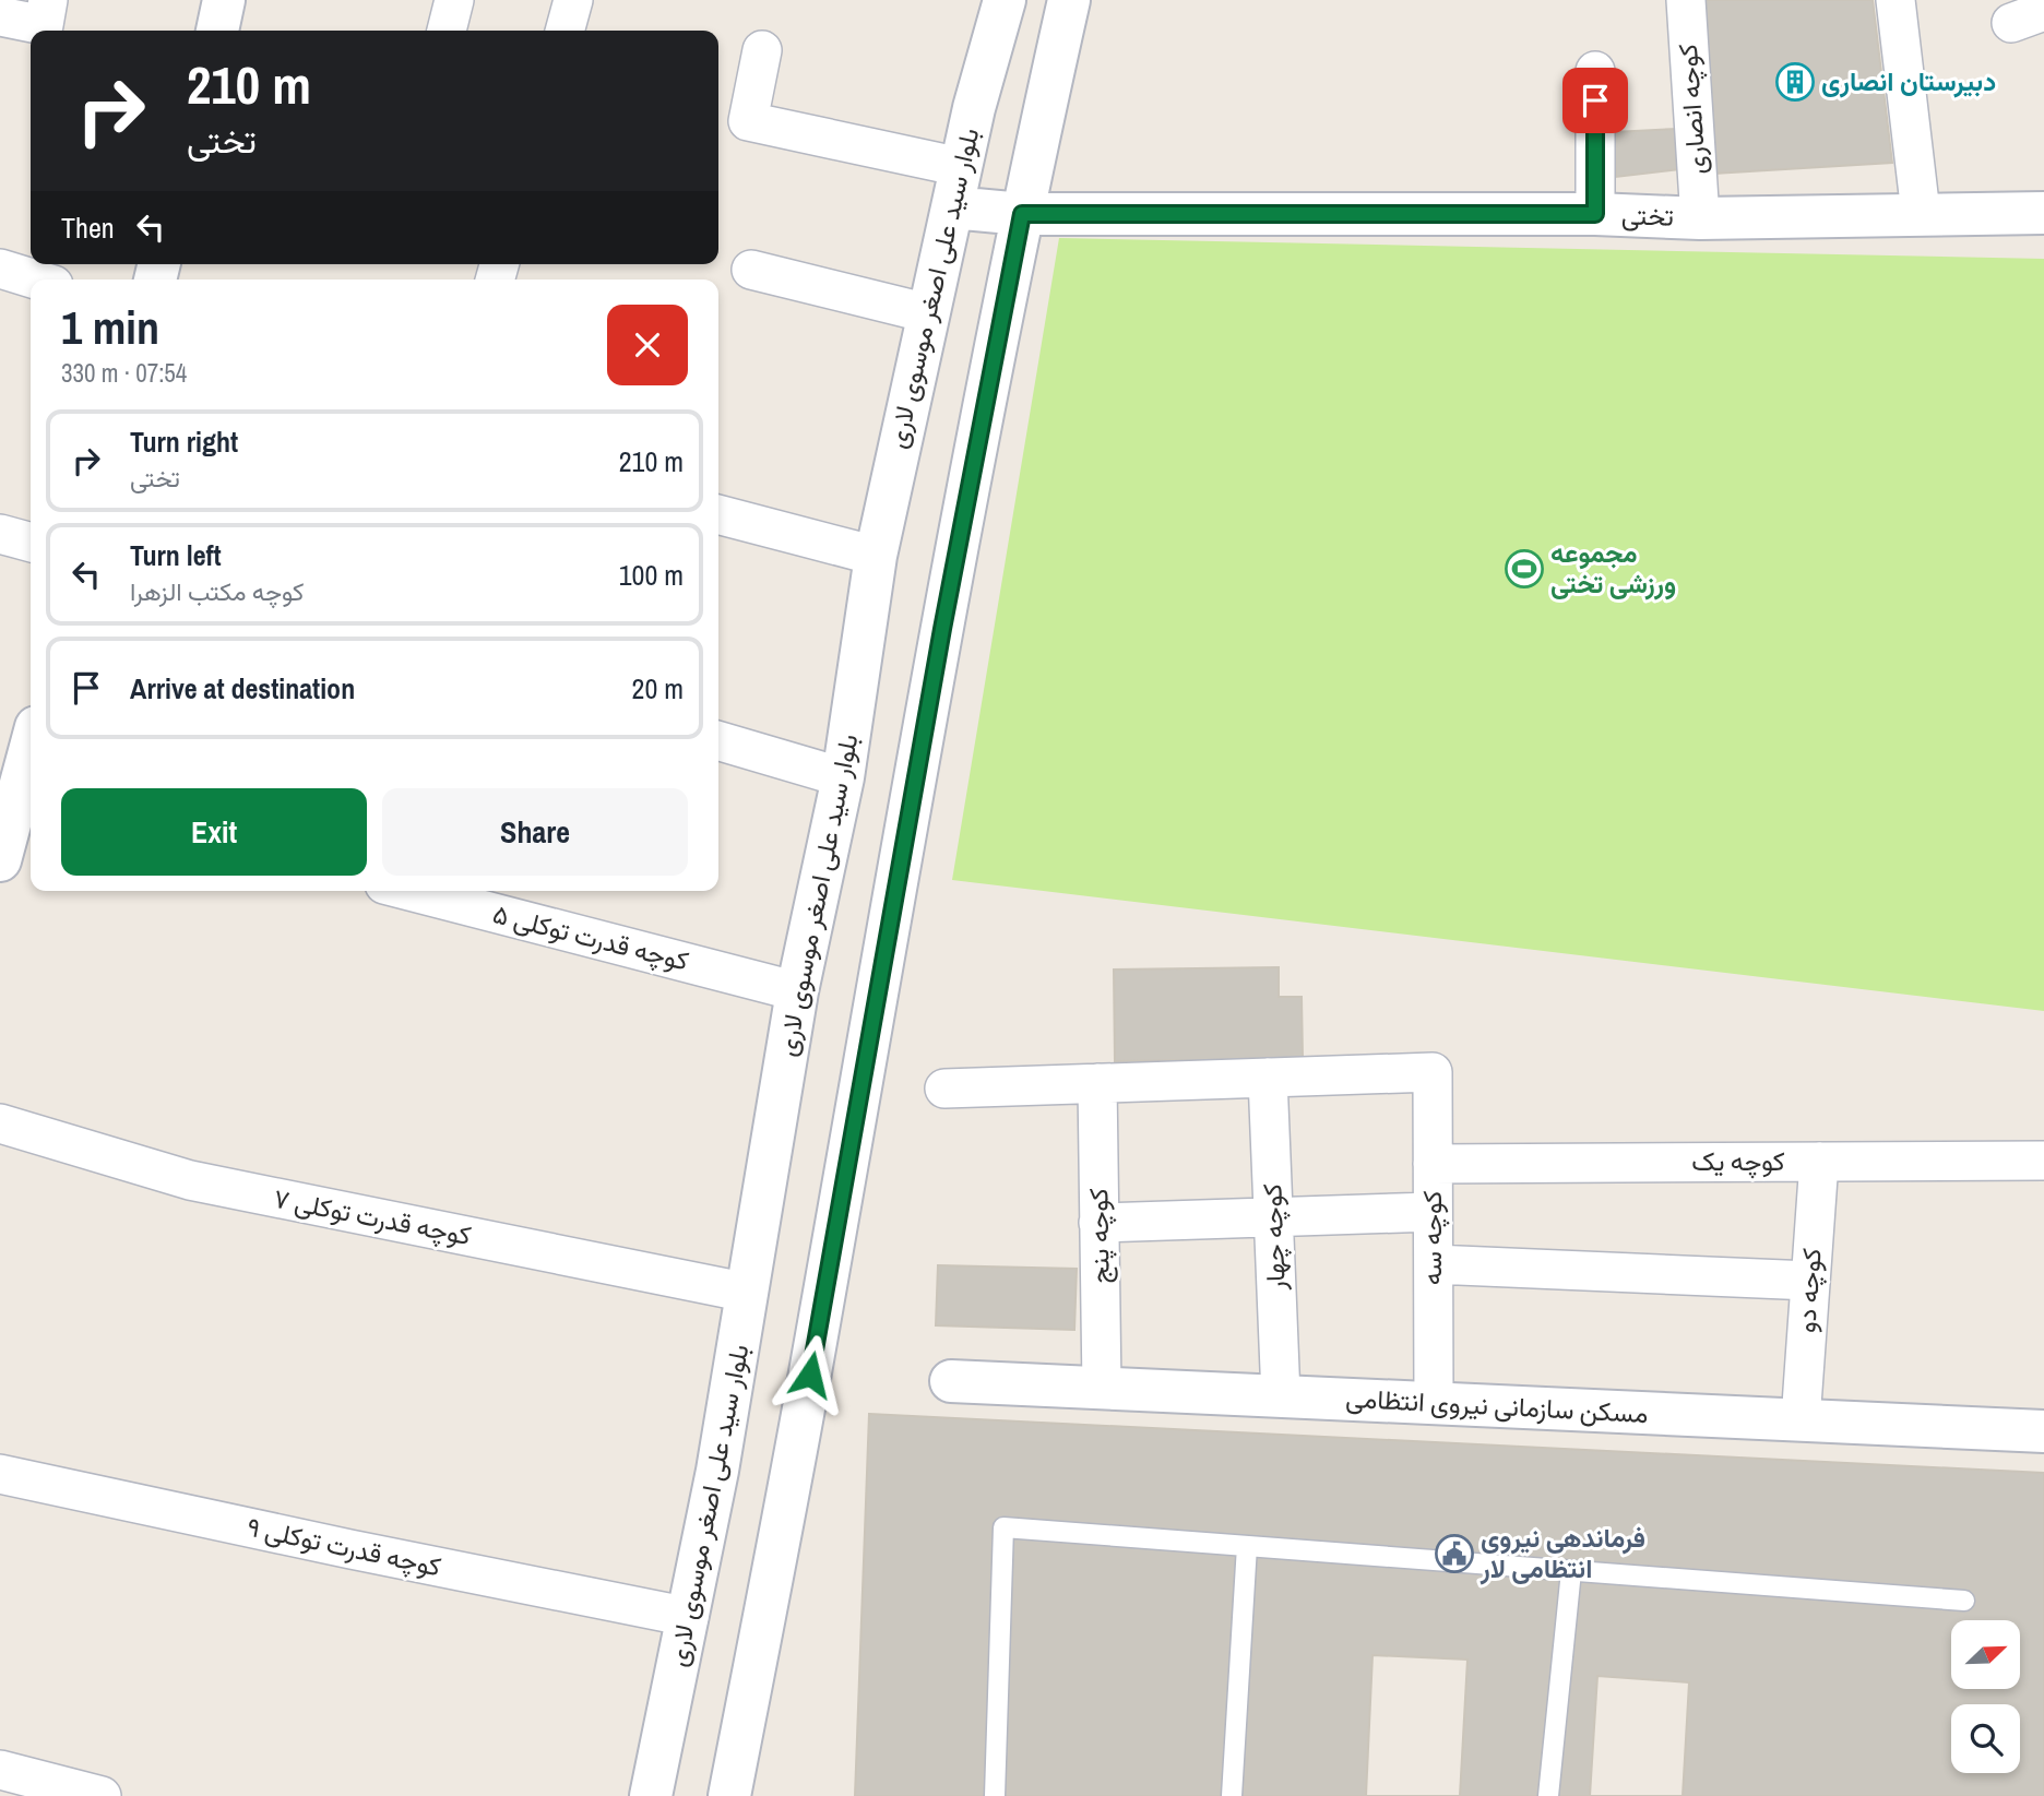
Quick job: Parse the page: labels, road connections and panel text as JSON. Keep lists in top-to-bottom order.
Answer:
{
  "streets": {
    "main road": ["تختی", "بلوار سید علی اصغر موسوی لاری", "مسکن سازمانی نیروی انتظامی"],
    "street": [
      "کوچه انصاری",
      "کوچه قدرت توکلی ۵",
      "کوچه یک",
      "کوچه قدرت توکلی ۷",
      "کوچه پنج",
      "کوچه چهار",
      "کوچه سه",
      "کوچه دو",
      "کوچه قدرت توکلی ۹"
    ]
  },
  "crossings": [
    ["کوچه انصاری", "تختی"],
    ["تختی", "بلوار سید علی اصغر موسوی لاری"],
    ["بلوار سید علی اصغر موسوی لاری", "کوچه قدرت توکلی ۵"],
    ["بلوار سید علی اصغر موسوی لاری", "کوچه قدرت توکلی ۷"],
    ["بلوار سید علی اصغر موسوی لاری", "کوچه قدرت توکلی ۹"],
    ["کوچه یک", "کوچه سه"],
    ["کوچه یک", "کوچه دو"],
    ["کوچه پنج", "مسکن سازمانی نیروی انتظامی"],
    ["کوچه چهار", "کوچه سه"],
    ["کوچه چهار", "مسکن سازمانی نیروی انتظامی"],
    ["کوچه سه", "مسکن سازمانی نیروی انتظامی"],
    ["کوچه دو", "مسکن سازمانی نیروی انتظامی"]
  ],
  "places": {
    "building": ["دبیرستان انصاری"],
    "sports": ["مجموعه ورزشی تختی"],
    "public building": ["فرماندهی نیروی انتظامی لار"]
  },
  "north": "top right",
  "page": {
    "turn": ["210 m", "تختی"],
    "then": "Then",
    "heading": ["1 min", "330 m · 07:54"],
    "list": [
      {
        "name": "Turn right",
        "note": "تختی",
        "value": "210 m"
      },
      {
        "name": "Turn left",
        "note": "کوچه مکتب الزهرا",
        "value": "100 m"
      },
      {
        "name": "Arrive at destination",
        "value": "20 m"
      }
    ],
    "buttons": ["Exit", "Share"]
  }
}
